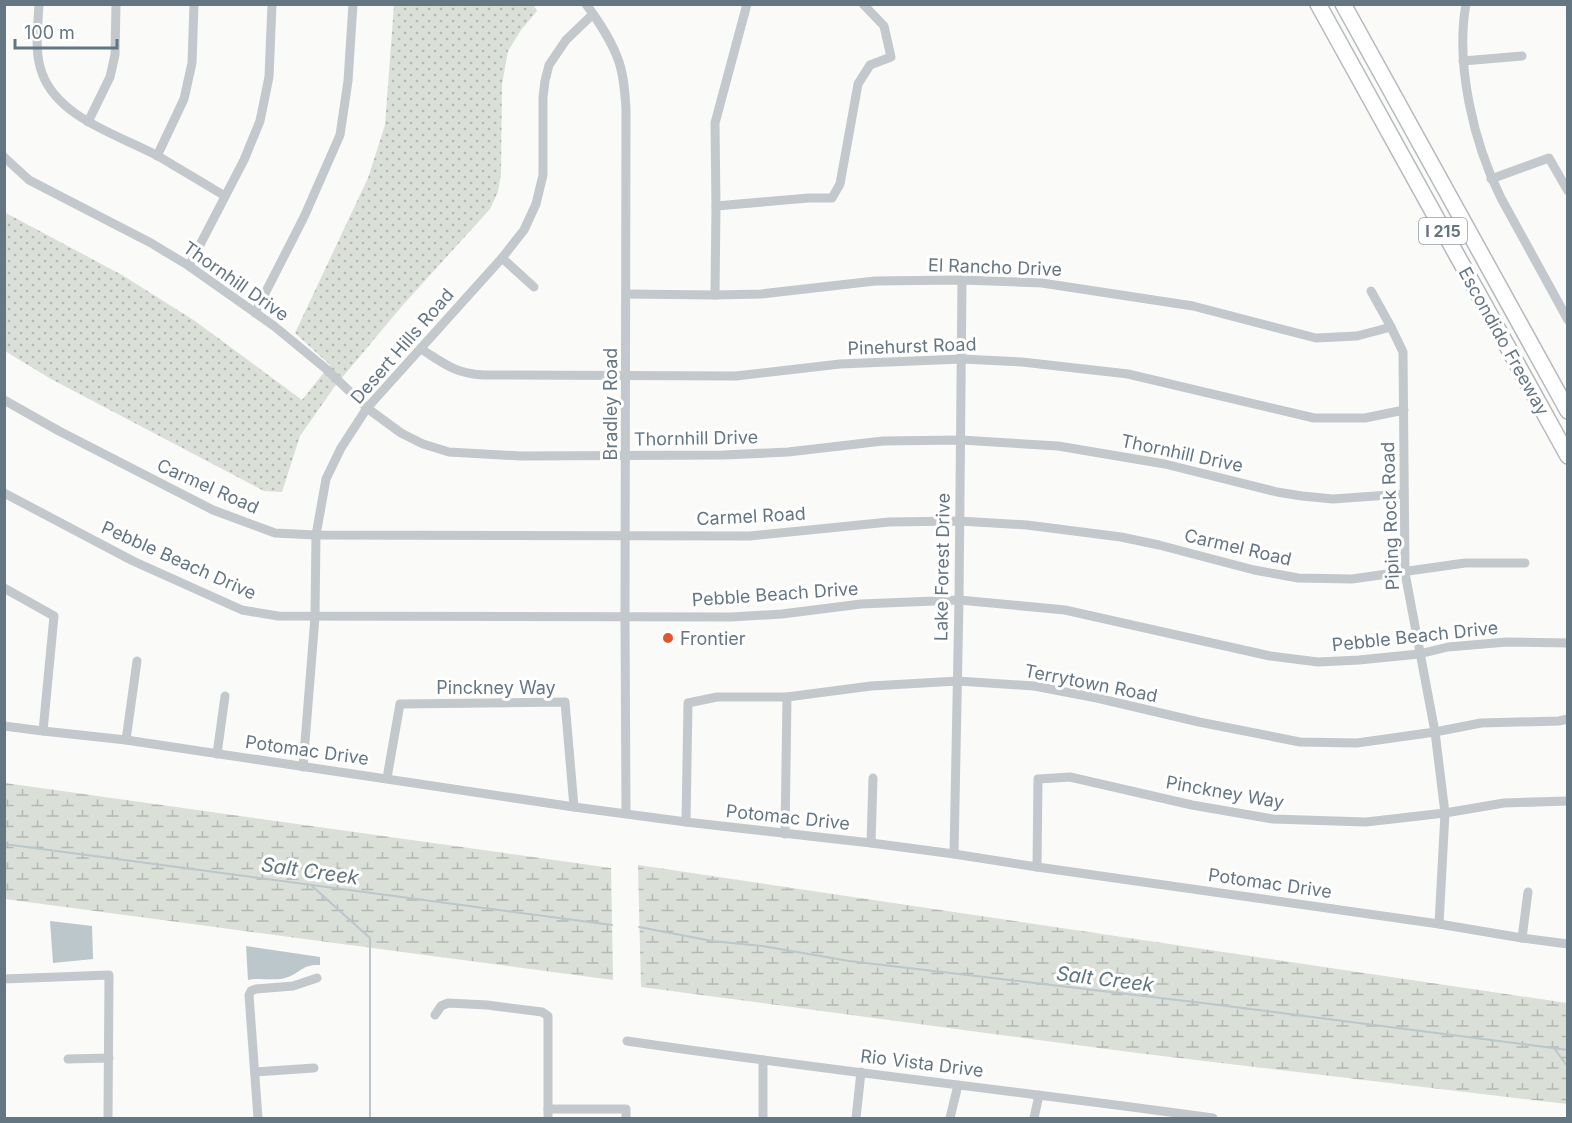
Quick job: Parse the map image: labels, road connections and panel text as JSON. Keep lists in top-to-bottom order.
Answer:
{
  "streets": {
    "highway": ["I 215", "Escondido Freeway"],
    "street": [
      "El Rancho Drive",
      "Thornhill Drive",
      "Desert Hills Road",
      "Pinehurst Road",
      "Bradley Road",
      "Carmel Road",
      "Piping Rock Road",
      "Pebble Beach Drive",
      "Lake Forest Drive",
      "Terrytown Road",
      "Pinckney Way",
      "Potomac Drive",
      "Rio Vista Drive"
    ]
  },
  "crossings": [
    ["El Rancho Drive", "Bradley Road"],
    ["El Rancho Drive", "Piping Rock Road"],
    ["El Rancho Drive", "Lake Forest Drive"],
    ["Thornhill Drive", "Desert Hills Road"],
    ["Thornhill Drive", "Bradley Road"],
    ["Thornhill Drive", "Piping Rock Road"],
    ["Thornhill Drive", "Lake Forest Drive"],
    ["Desert Hills Road", "Pinehurst Road"],
    ["Desert Hills Road", "Bradley Road"],
    ["Desert Hills Road", "Carmel Road"],
    ["Desert Hills Road", "Pebble Beach Drive"],
    ["Desert Hills Road", "Potomac Drive"],
    ["Pinehurst Road", "Bradley Road"],
    ["Pinehurst Road", "Piping Rock Road"],
    ["Pinehurst Road", "Lake Forest Drive"],
    ["Bradley Road", "Carmel Road"],
    ["Bradley Road", "Pebble Beach Drive"],
    ["Bradley Road", "Potomac Drive"],
    ["Carmel Road", "Piping Rock Road"],
    ["Carmel Road", "Lake Forest Drive"],
    ["Piping Rock Road", "Pebble Beach Drive"],
    ["Piping Rock Road", "Terrytown Road"],
    ["Piping Rock Road", "Pinckney Way"],
    ["Piping Rock Road", "Potomac Drive"],
    ["Pebble Beach Drive", "Lake Forest Drive"],
    ["Lake Forest Drive", "Terrytown Road"],
    ["Lake Forest Drive", "Potomac Drive"],
    ["Terrytown Road", "Potomac Drive"],
    ["Pinckney Way", "Potomac Drive"]
  ],
  "water": ["Salt Creek"],
  "places": ["Frontier"],
  "scale_bar": "100 m"
}
